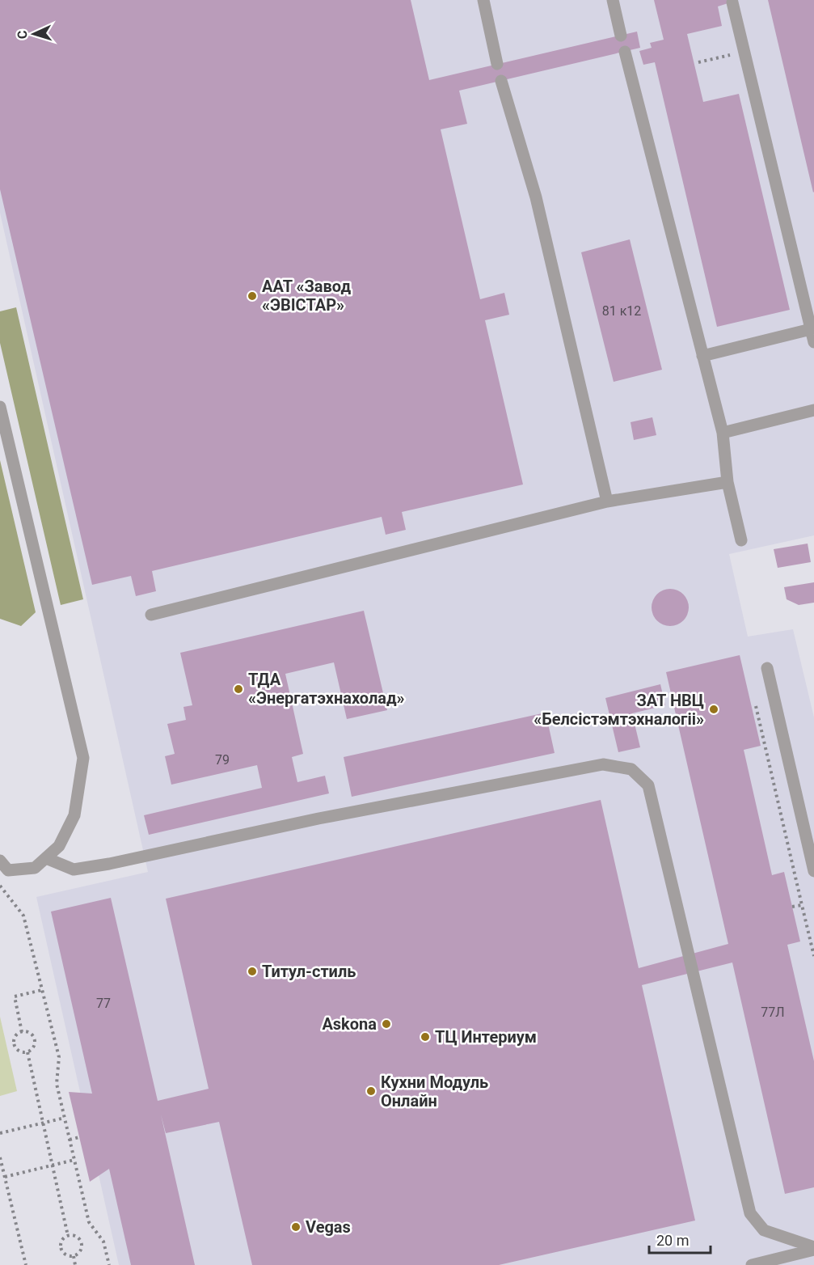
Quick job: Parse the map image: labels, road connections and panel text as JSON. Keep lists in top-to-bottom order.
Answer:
{
  "places": [
    "ААТ «Завод «ЭВІСТАР»",
    "ТДА «Энергатэхнахолад»",
    "ЗАТ НВЦ «Белсістэмтэхналогіі»",
    "Титул-cтиль",
    "Askona",
    "ТЦ Интериум",
    "Кухни Модуль Онлайн",
    "Vegas"
  ],
  "house_numbers": [
    "81 к12",
    "79",
    "77",
    "77Л"
  ],
  "scale_bar": "20 m",
  "north": "left"
}
